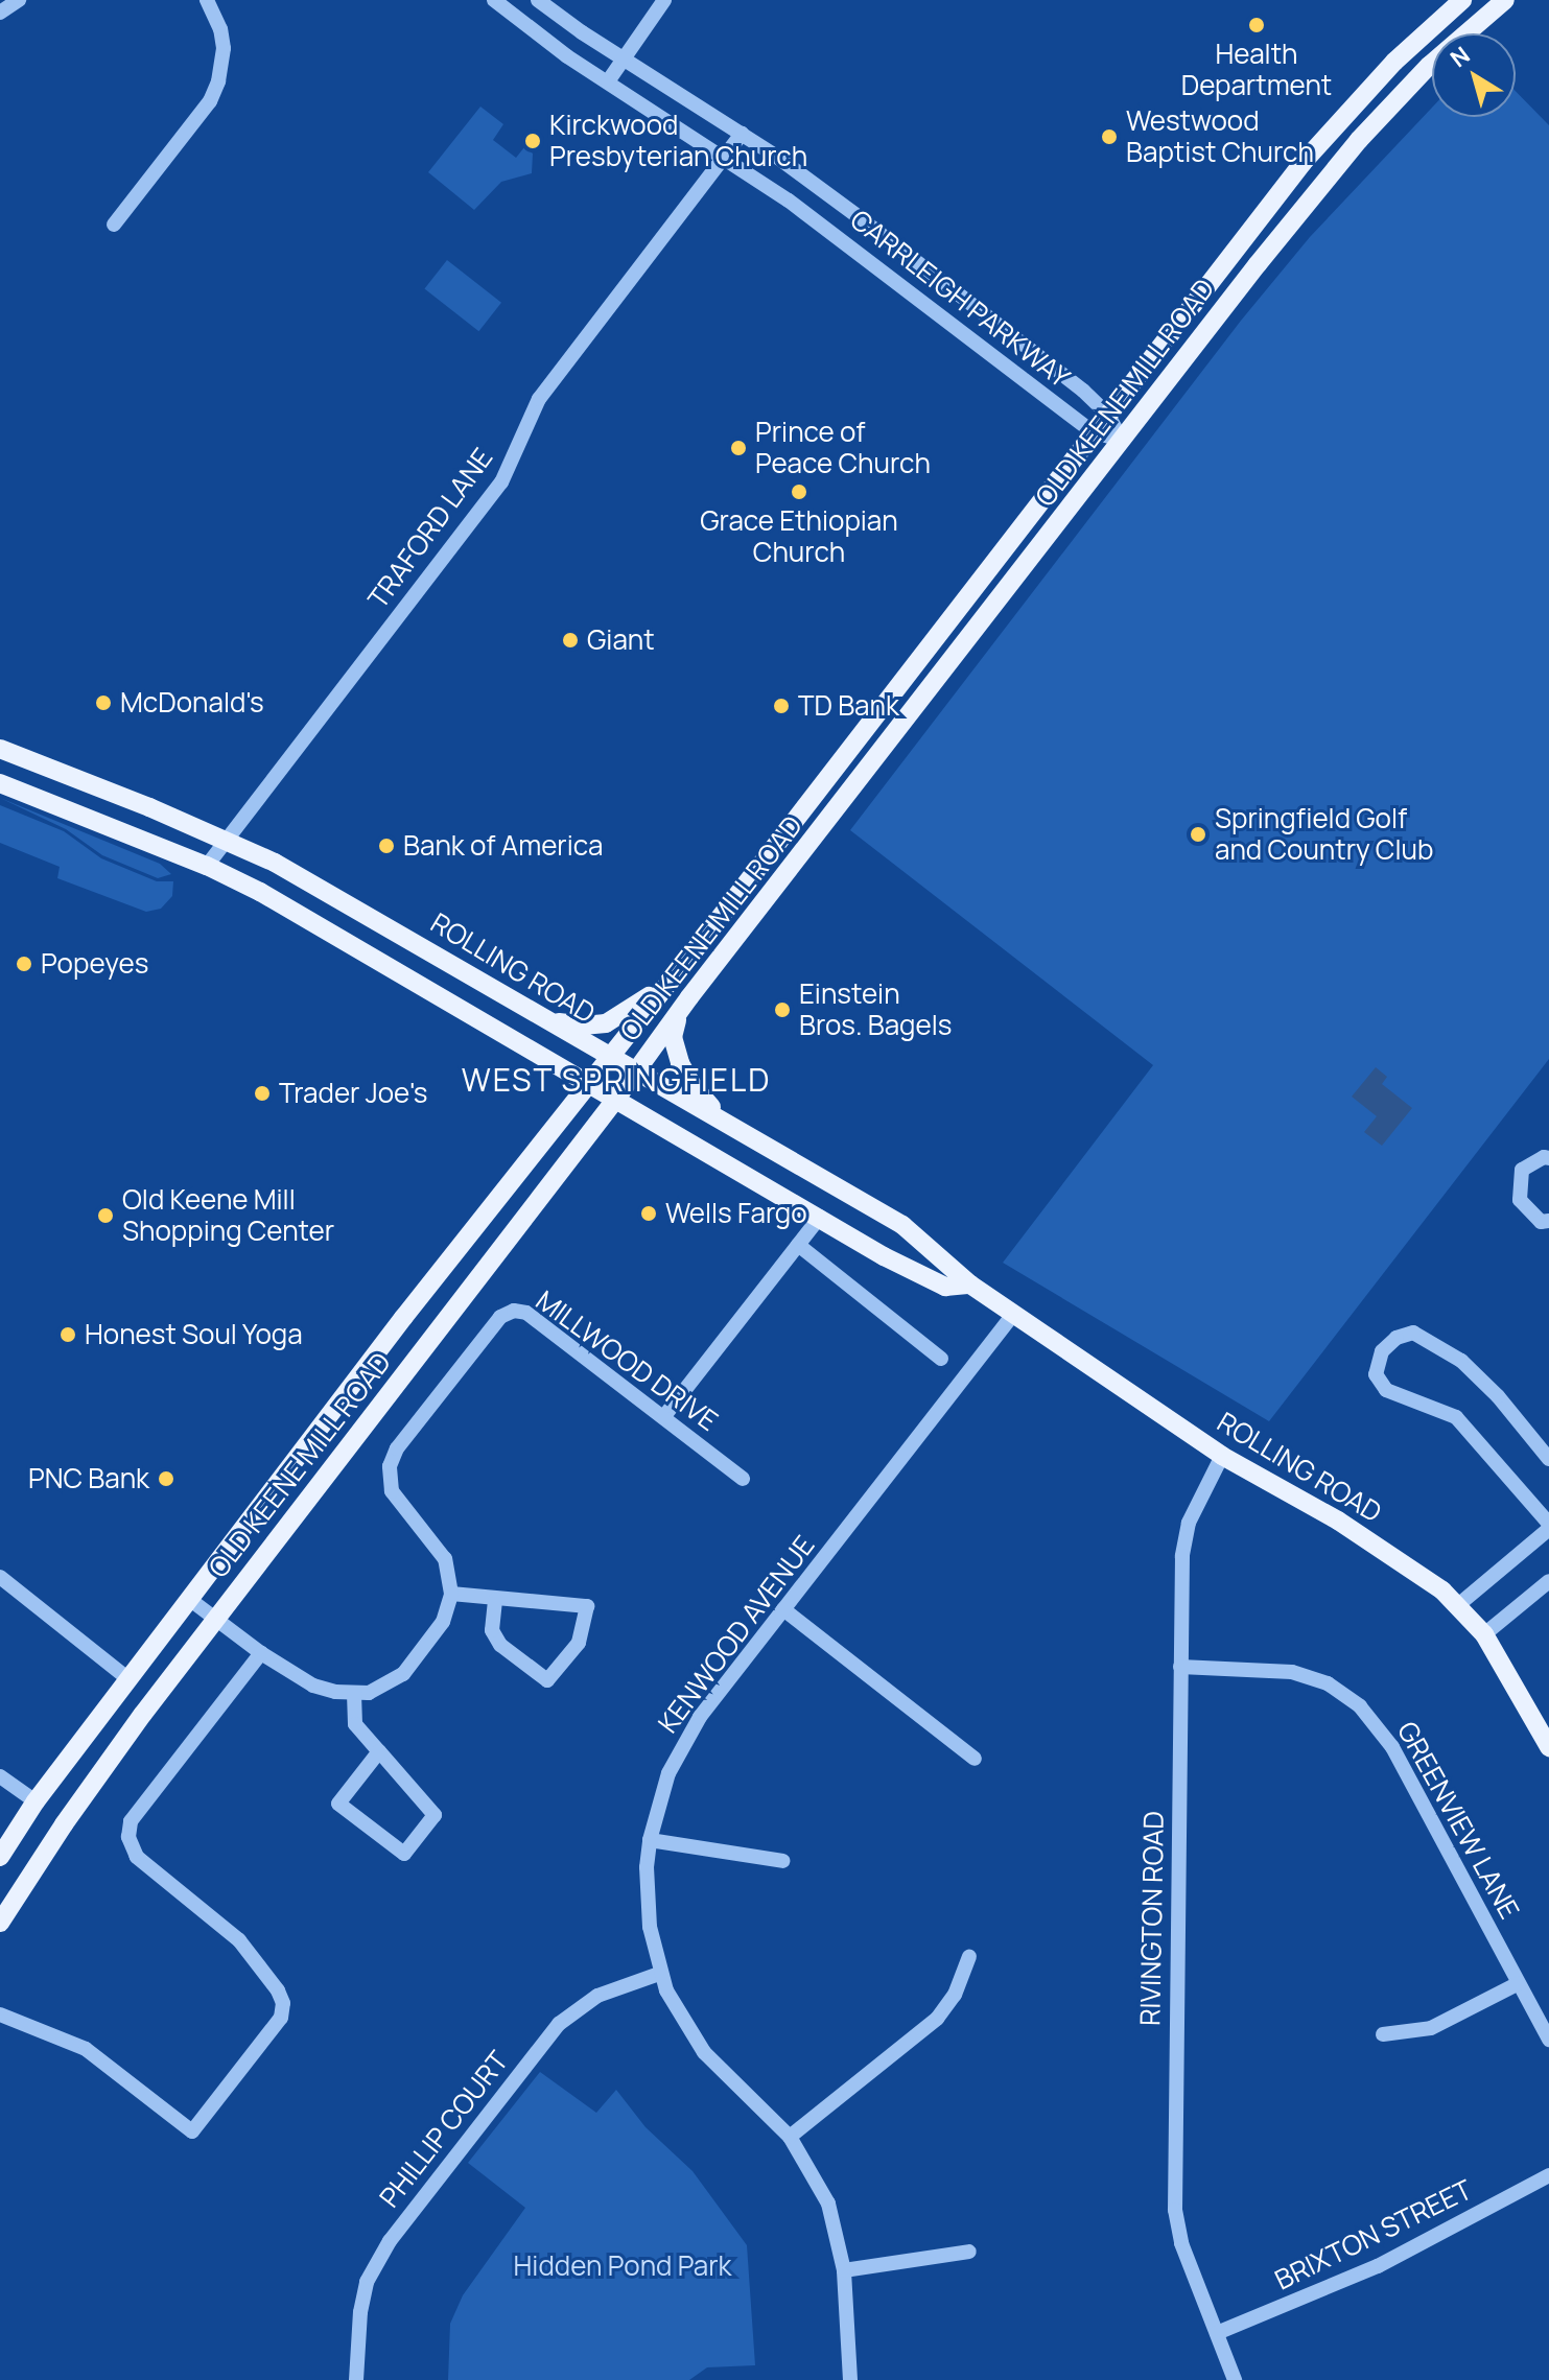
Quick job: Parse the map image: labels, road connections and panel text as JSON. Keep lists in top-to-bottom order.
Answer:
{
  "streets": {
    "main road": ["OLD KEENE MILL ROAD", "ROLLING ROAD"],
    "street": [
      "CARRLEIGH PARKWAY",
      "TRAFORD LANE",
      "MILLWOOD DRIVE",
      "KENWOOD AVENUE",
      "GREENVIEW LANE",
      "RIVINGTON ROAD",
      "PHILLIP COURT",
      "BRIXTON STREET"
    ]
  },
  "crossings": [
    ["CARRLEIGH PARKWAY", "OLD KEENE MILL ROAD"],
    ["CARRLEIGH PARKWAY", "TRAFORD LANE"],
    ["OLD KEENE MILL ROAD", "ROLLING ROAD"],
    ["TRAFORD LANE", "ROLLING ROAD"],
    ["ROLLING ROAD", "KENWOOD AVENUE"],
    ["ROLLING ROAD", "RIVINGTON ROAD"],
    ["KENWOOD AVENUE", "PHILLIP COURT"],
    ["GREENVIEW LANE", "RIVINGTON ROAD"],
    ["RIVINGTON ROAD", "BRIXTON STREET"]
  ],
  "districts": ["WEST SPRINGFIELD"],
  "parks": ["Hidden Pond Park"],
  "places": [
    "Health Department",
    "Westwood Baptist Church",
    "Kirckwood Presbyterian Church",
    "Prince of Peace Church",
    "Grace Ethiopian Church",
    "Giant",
    "McDonald's",
    "TD Bank",
    "Springfield Golf and Country Club",
    "Bank of America",
    "Popeyes",
    "Einstein Bros. Bagels",
    "Trader Joe's",
    "Wells Fargo",
    "Old Keene Mill Shopping Center",
    "Honest Soul Yoga",
    "PNC Bank"
  ],
  "north": "top left"
}
